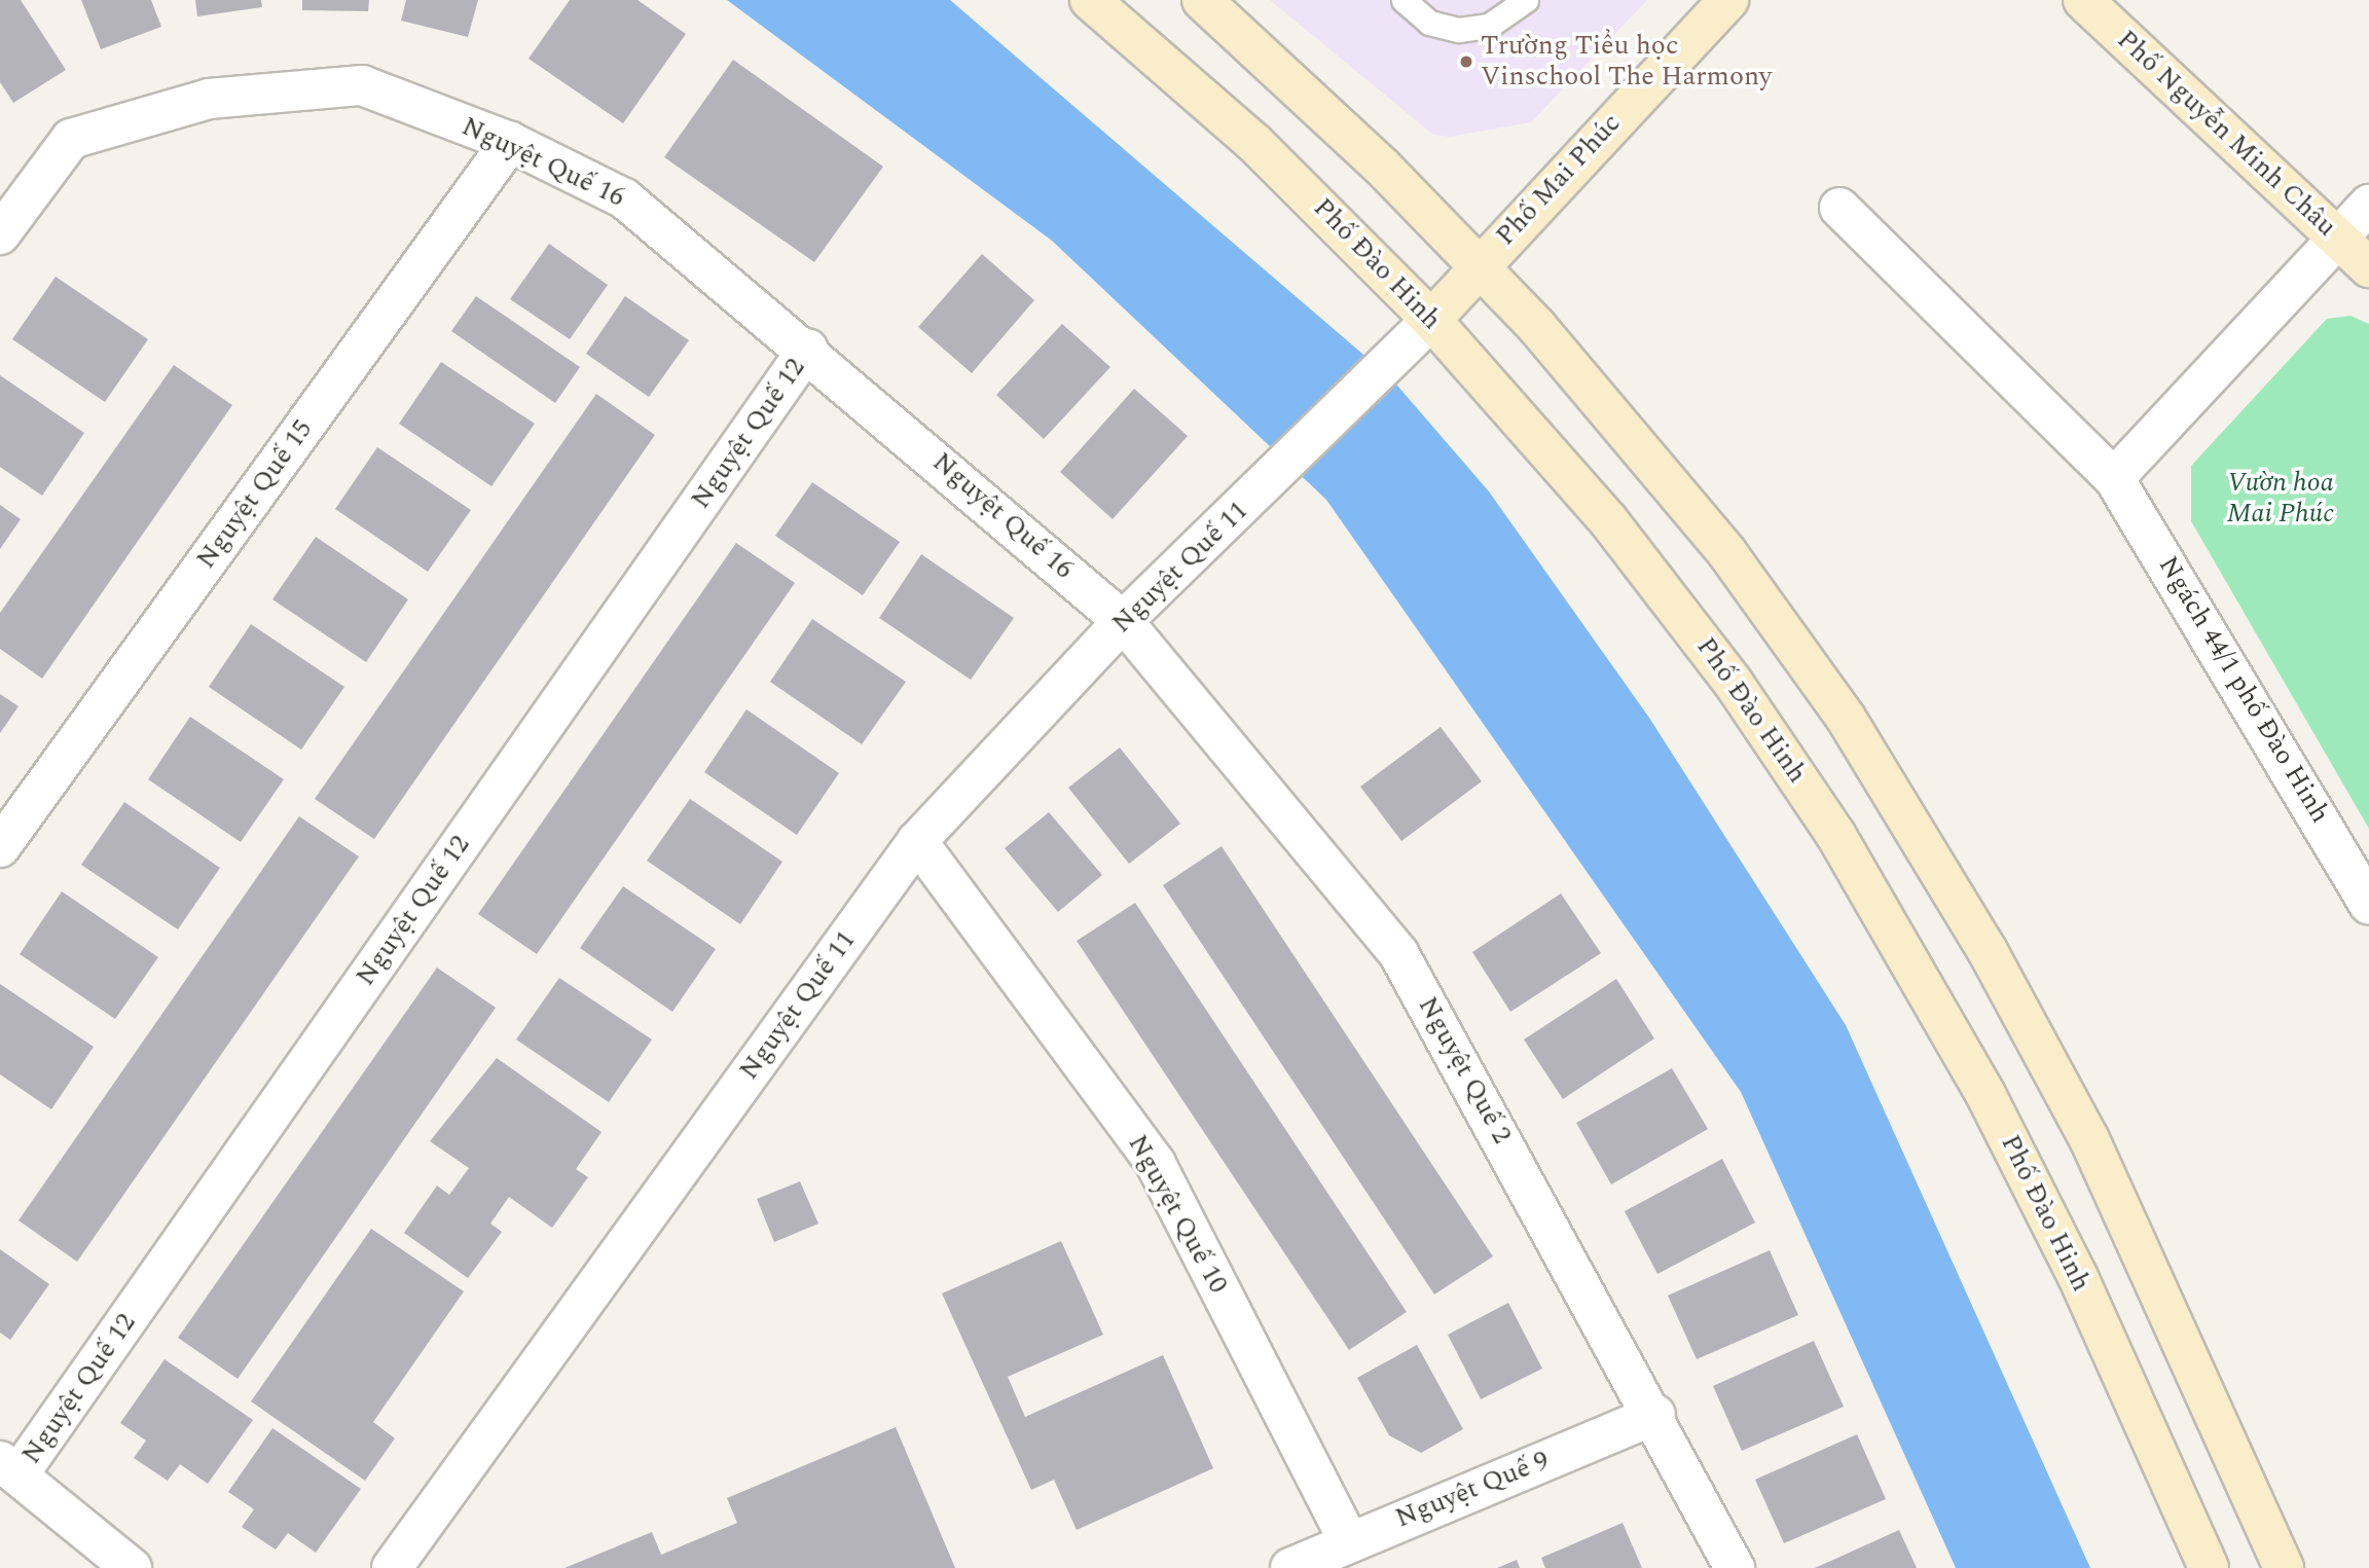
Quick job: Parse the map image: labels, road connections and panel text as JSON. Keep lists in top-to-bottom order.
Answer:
{
  "streets": {
    "street": [
      "Phố Nguyễn Minh Châu",
      "Nguyệt Quế 16",
      "Phố Mai Phúc",
      "Phố Đào Hinh",
      "Nguyệt Quế 12",
      "Nguyệt Quế 15",
      "Nguyệt Quế 11",
      "Ngách 44/1 phố Đào Hinh",
      "Nguyệt Quế 2",
      "Nguyệt Quế 10",
      "Nguyệt Quế 9"
    ]
  },
  "crossings": [
    ["Nguyệt Quế 16", "Nguyệt Quế 12"],
    ["Nguyệt Quế 16", "Nguyệt Quế 15"],
    ["Nguyệt Quế 16", "Nguyệt Quế 11"],
    ["Nguyệt Quế 16", "Nguyệt Quế 2"],
    ["Phố Mai Phúc", "Phố Đào Hinh"],
    ["Phố Mai Phúc", "Nguyệt Quế 11"],
    ["Phố Đào Hinh", "Nguyệt Quế 11"],
    ["Nguyệt Quế 11", "Nguyệt Quế 2"],
    ["Nguyệt Quế 11", "Nguyệt Quế 10"],
    ["Nguyệt Quế 2", "Nguyệt Quế 9"],
    ["Nguyệt Quế 10", "Nguyệt Quế 9"]
  ],
  "parks": ["Vườn hoa Mai Phúc"],
  "places": ["Trường Tiểu học Vinschool The Harmony"]
}
